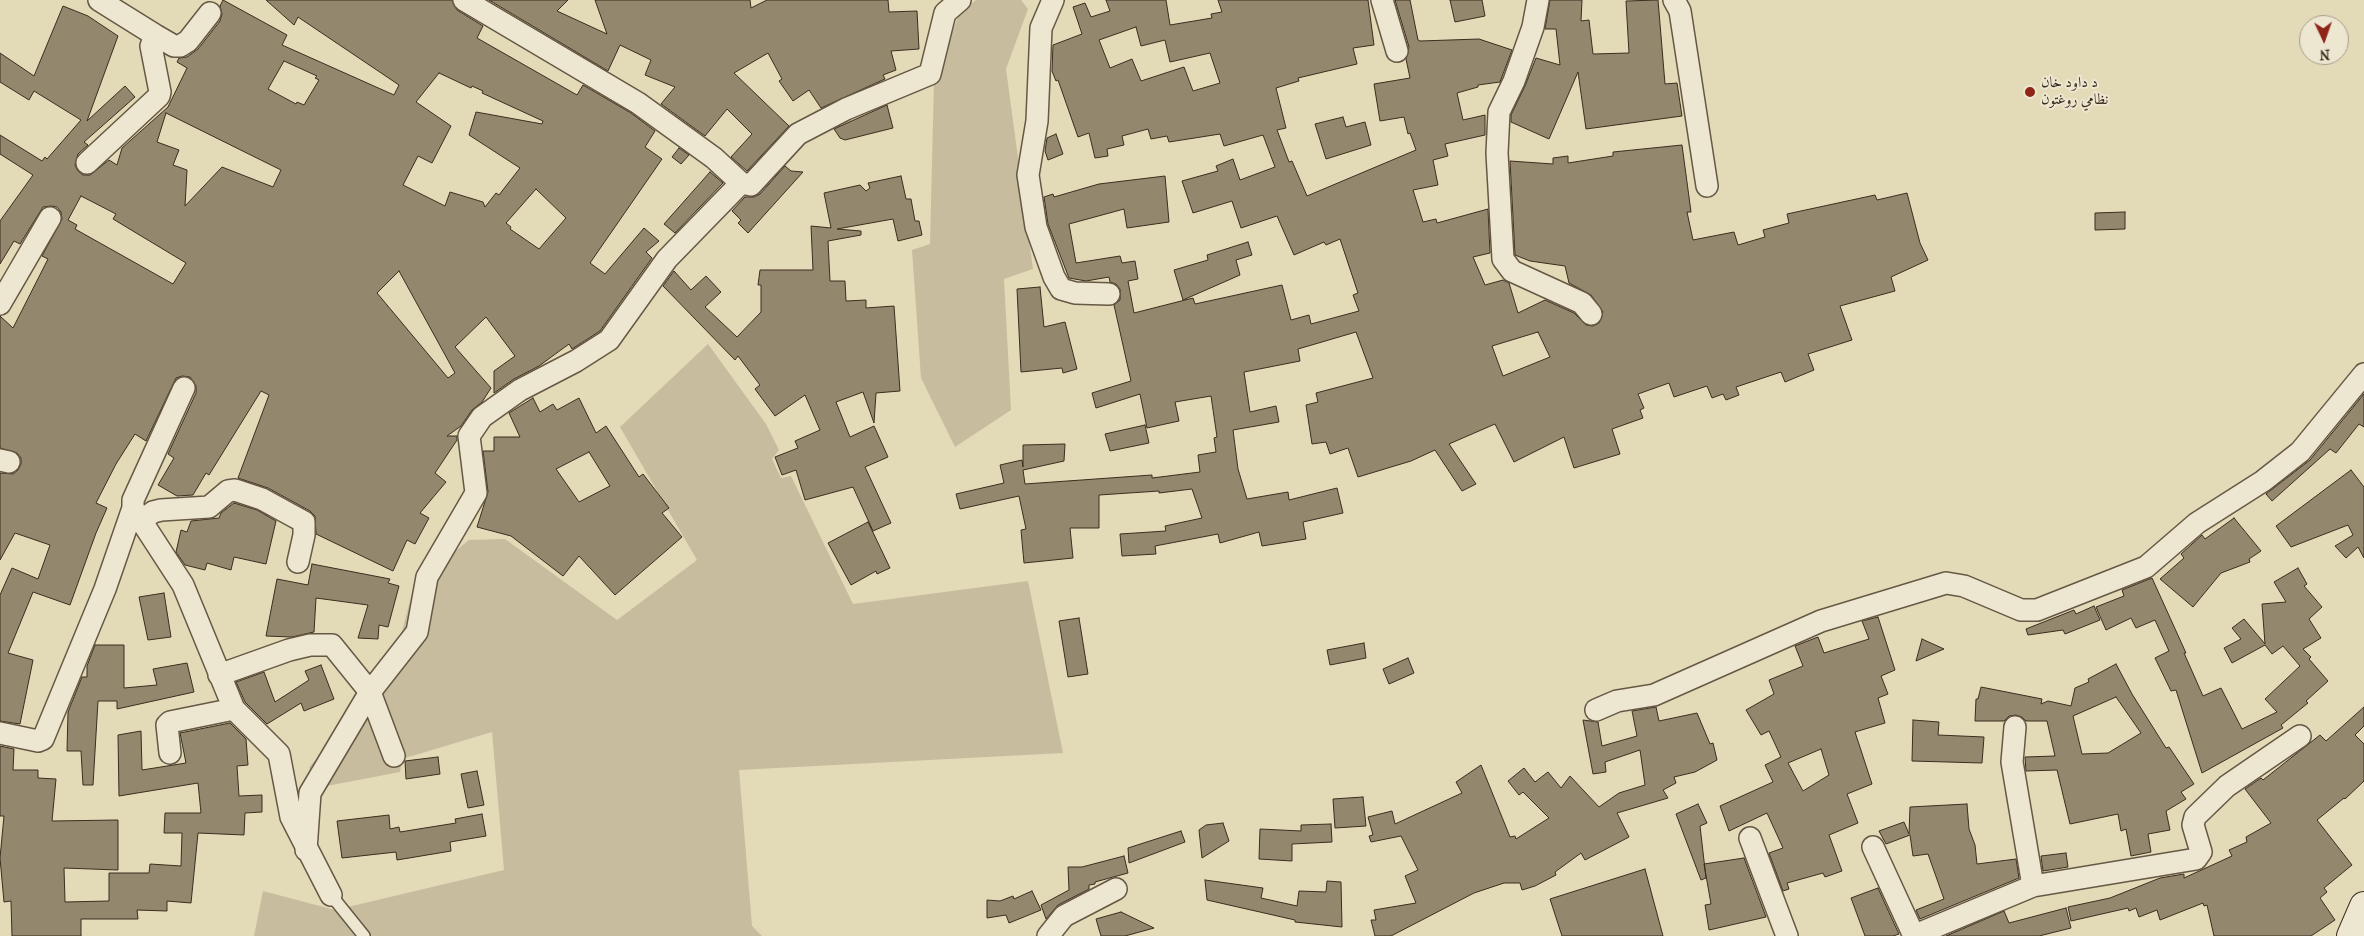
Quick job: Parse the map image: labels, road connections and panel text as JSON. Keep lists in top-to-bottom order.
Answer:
{
  "places": ["د داود خان نظامي روغتون"],
  "north": "bottom"
}
